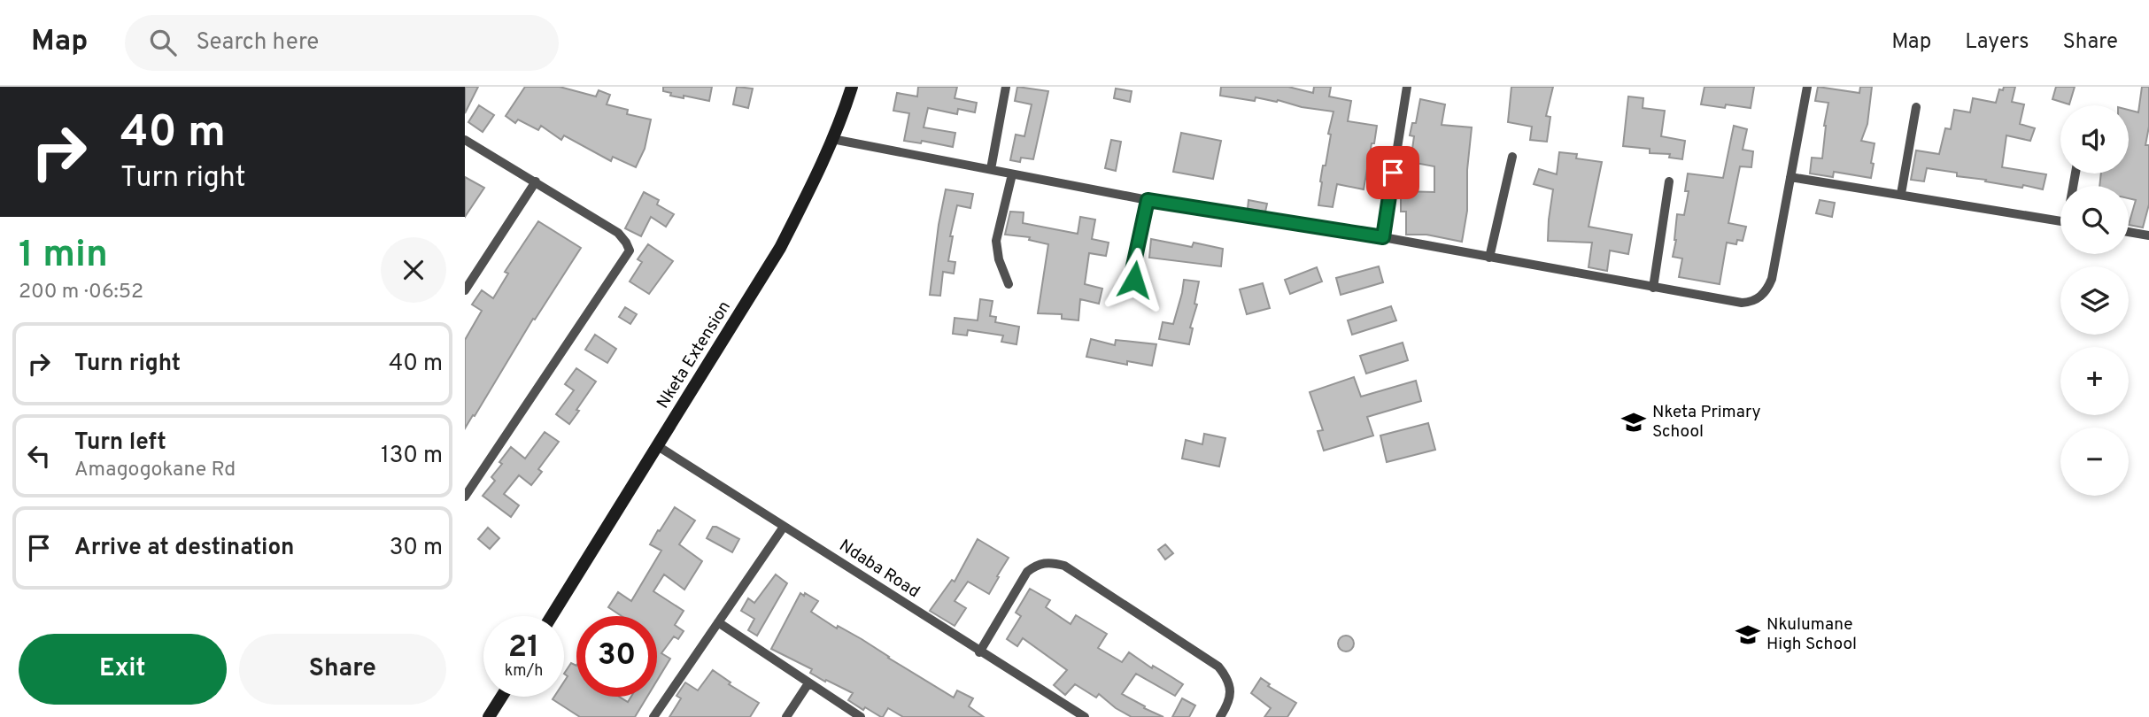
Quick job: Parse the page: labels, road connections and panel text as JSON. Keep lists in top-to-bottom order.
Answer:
{
  "streets": {
    "street": ["Nketa Extension", "Ndaba Road"]
  },
  "crossings": [
    ["Nketa Extension", "Ndaba Road"]
  ],
  "places": {
    "school or university": ["Nketa Primary School", "Nkulumane High School"]
  },
  "page": {
    "header": "Map",
    "search": "Search here",
    "nav": ["Map", "Layers", "Share"],
    "turn": ["40 m", "Turn right"],
    "map_buttons": ["+", "−"],
    "heading": ["1 min", "200 m · 06:52"],
    "list": [
      {
        "name": "Turn right",
        "value": "40 m"
      },
      {
        "name": "Turn left",
        "note": "Amagogokane Rd",
        "value": "130 m"
      },
      {
        "name": "Arrive at destination",
        "value": "30 m"
      }
    ],
    "speed": "21 km/h",
    "limit": "30",
    "buttons": ["Exit", "Share"]
  }
}
